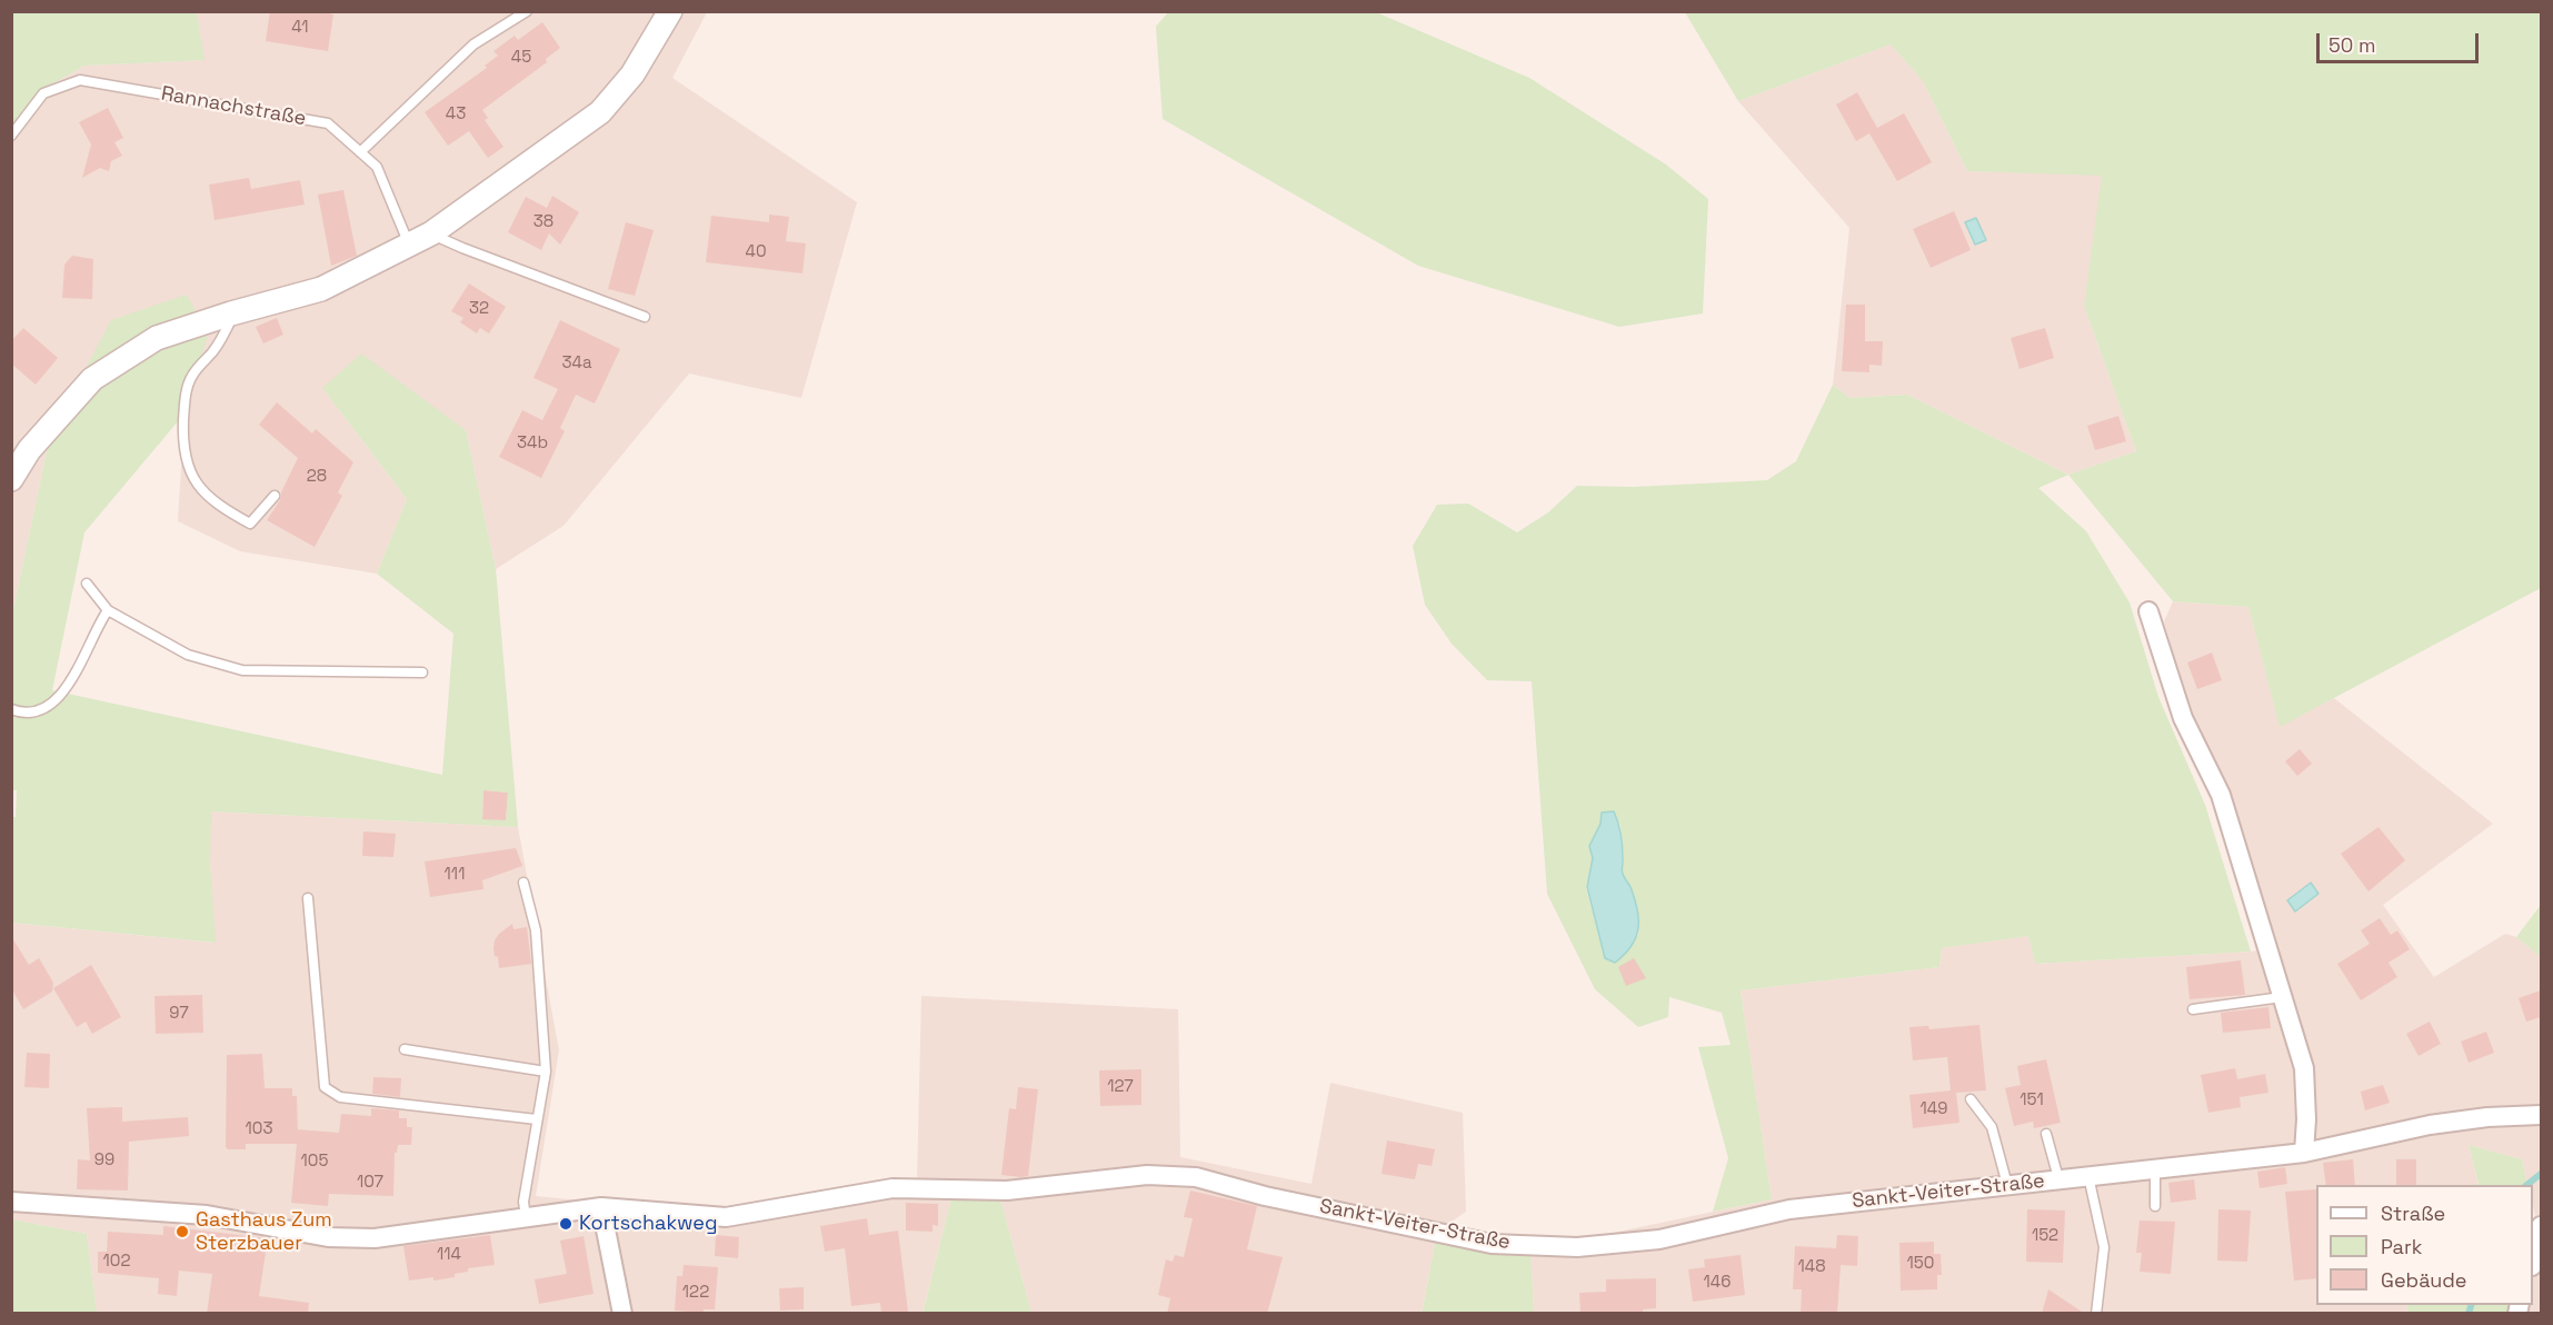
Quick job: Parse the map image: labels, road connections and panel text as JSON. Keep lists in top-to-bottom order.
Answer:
{
  "streets": {
    "street": ["Sankt-Veiter-Straße"],
    "lane": ["Rannachstraße"]
  },
  "places": ["Kortschakweg", "Gasthaus Zum Sterzbauer"],
  "house_numbers": [
    "41",
    "45",
    "43",
    "38",
    "40",
    "32",
    "34a",
    "34b",
    "28",
    "111",
    "97",
    "127",
    "151",
    "149",
    "103",
    "99",
    "105",
    "107",
    "152",
    "114",
    "102",
    "150",
    "148",
    "146",
    "122"
  ],
  "legend": ["Straße", "Park", "Gebäude"],
  "scale_bar": "50 m"
}
